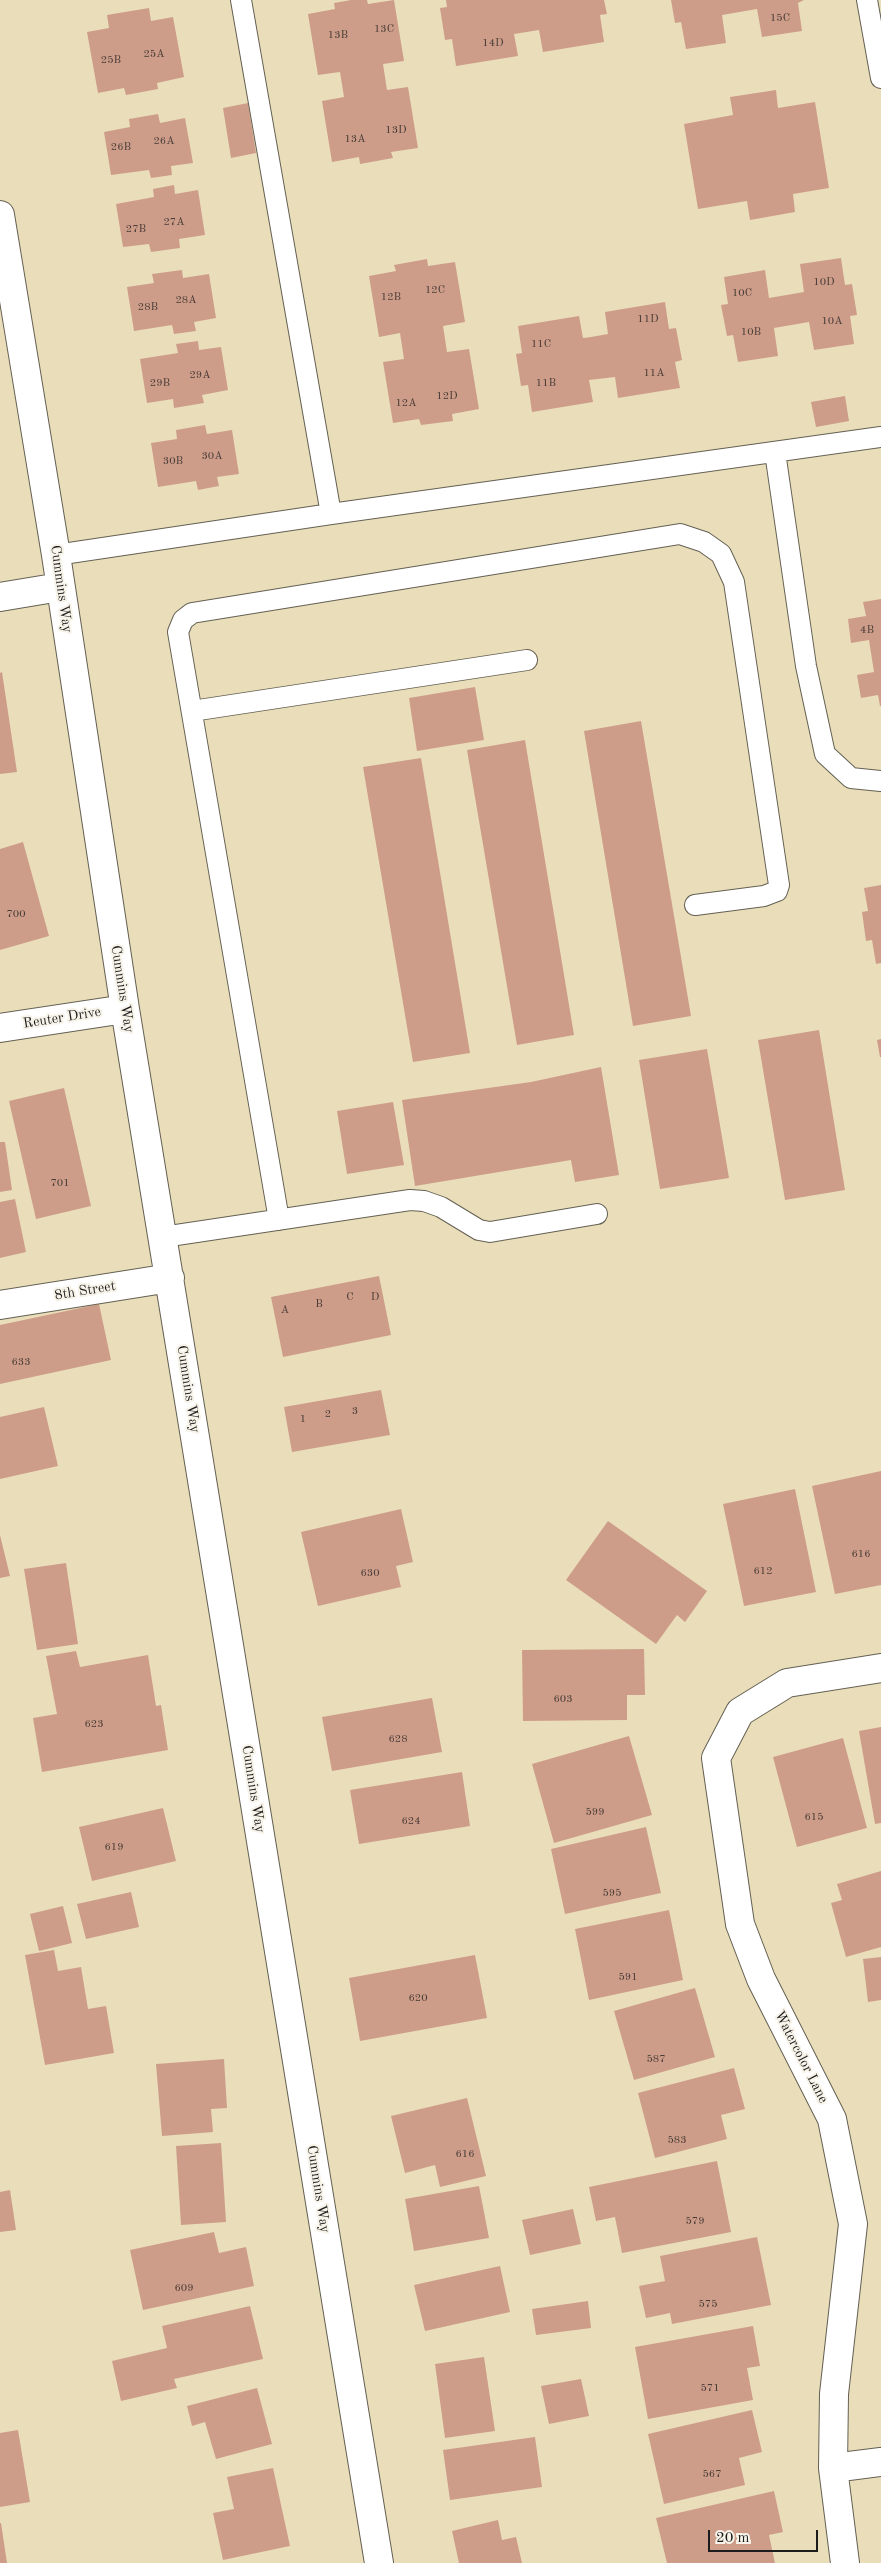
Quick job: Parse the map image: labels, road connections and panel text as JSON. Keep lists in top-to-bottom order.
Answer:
{
  "streets": {
    "street": [
      "Cummins Way",
      "Reuter Drive",
      "8th Street",
      "Watercolor Lane"
    ]
  },
  "crossings": [
    ["Cummins Way", "Reuter Drive"],
    ["Cummins Way", "8th Street"]
  ],
  "house_numbers": [
    "15C",
    "13C",
    "13B",
    "14D",
    "25A",
    "25B",
    "13D",
    "13A",
    "26A",
    "26B",
    "27A",
    "27B",
    "10D",
    "12C",
    "10C",
    "12B",
    "28A",
    "28B",
    "11D",
    "10A",
    "10B",
    "11C",
    "11A",
    "29A",
    "29B",
    "11B",
    "12D",
    "12A",
    "30A",
    "30B",
    "4B",
    "700",
    "701",
    "C",
    "D",
    "B",
    "A",
    "633",
    "3",
    "2",
    "1",
    "616",
    "612",
    "630",
    "603",
    "623",
    "628",
    "599",
    "615",
    "624",
    "619",
    "595",
    "591",
    "620",
    "587",
    "583",
    "616",
    "579",
    "609",
    "575",
    "571",
    "567"
  ],
  "scale_bar": "20 m"
}
